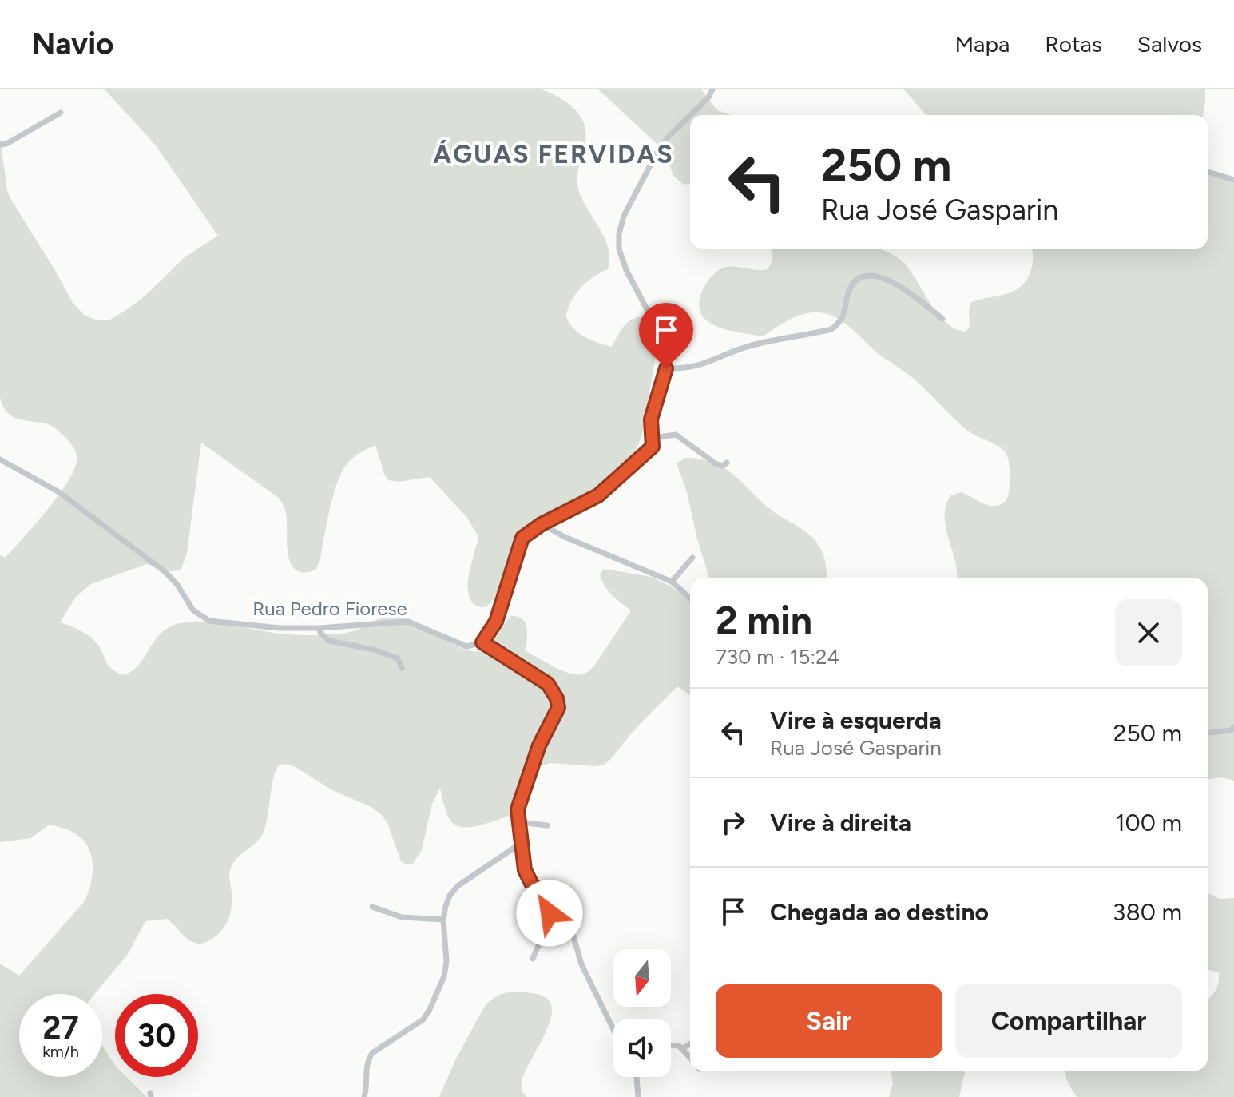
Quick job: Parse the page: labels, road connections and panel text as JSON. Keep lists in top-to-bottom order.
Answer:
{
  "streets": {
    "street": ["Rua Pedro Fiorese"]
  },
  "districts": ["ÁGUAS FERVIDAS"],
  "north": "bottom",
  "page": {
    "header": "Navio",
    "nav": ["Mapa", "Rotas", "Salvos"],
    "turn": ["250 m", "Rua José Gasparin"],
    "heading": ["2 min", "730 m · 15:24"],
    "list": [
      {
        "name": "Vire à esquerda",
        "note": "Rua José Gasparin",
        "value": "250 m"
      },
      {
        "name": "Vire à direita",
        "value": "100 m"
      },
      {
        "name": "Chegada ao destino",
        "value": "380 m"
      }
    ],
    "buttons": ["Sair", "Compartilhar"],
    "speed": "27 km/h",
    "limit": "30"
  }
}
